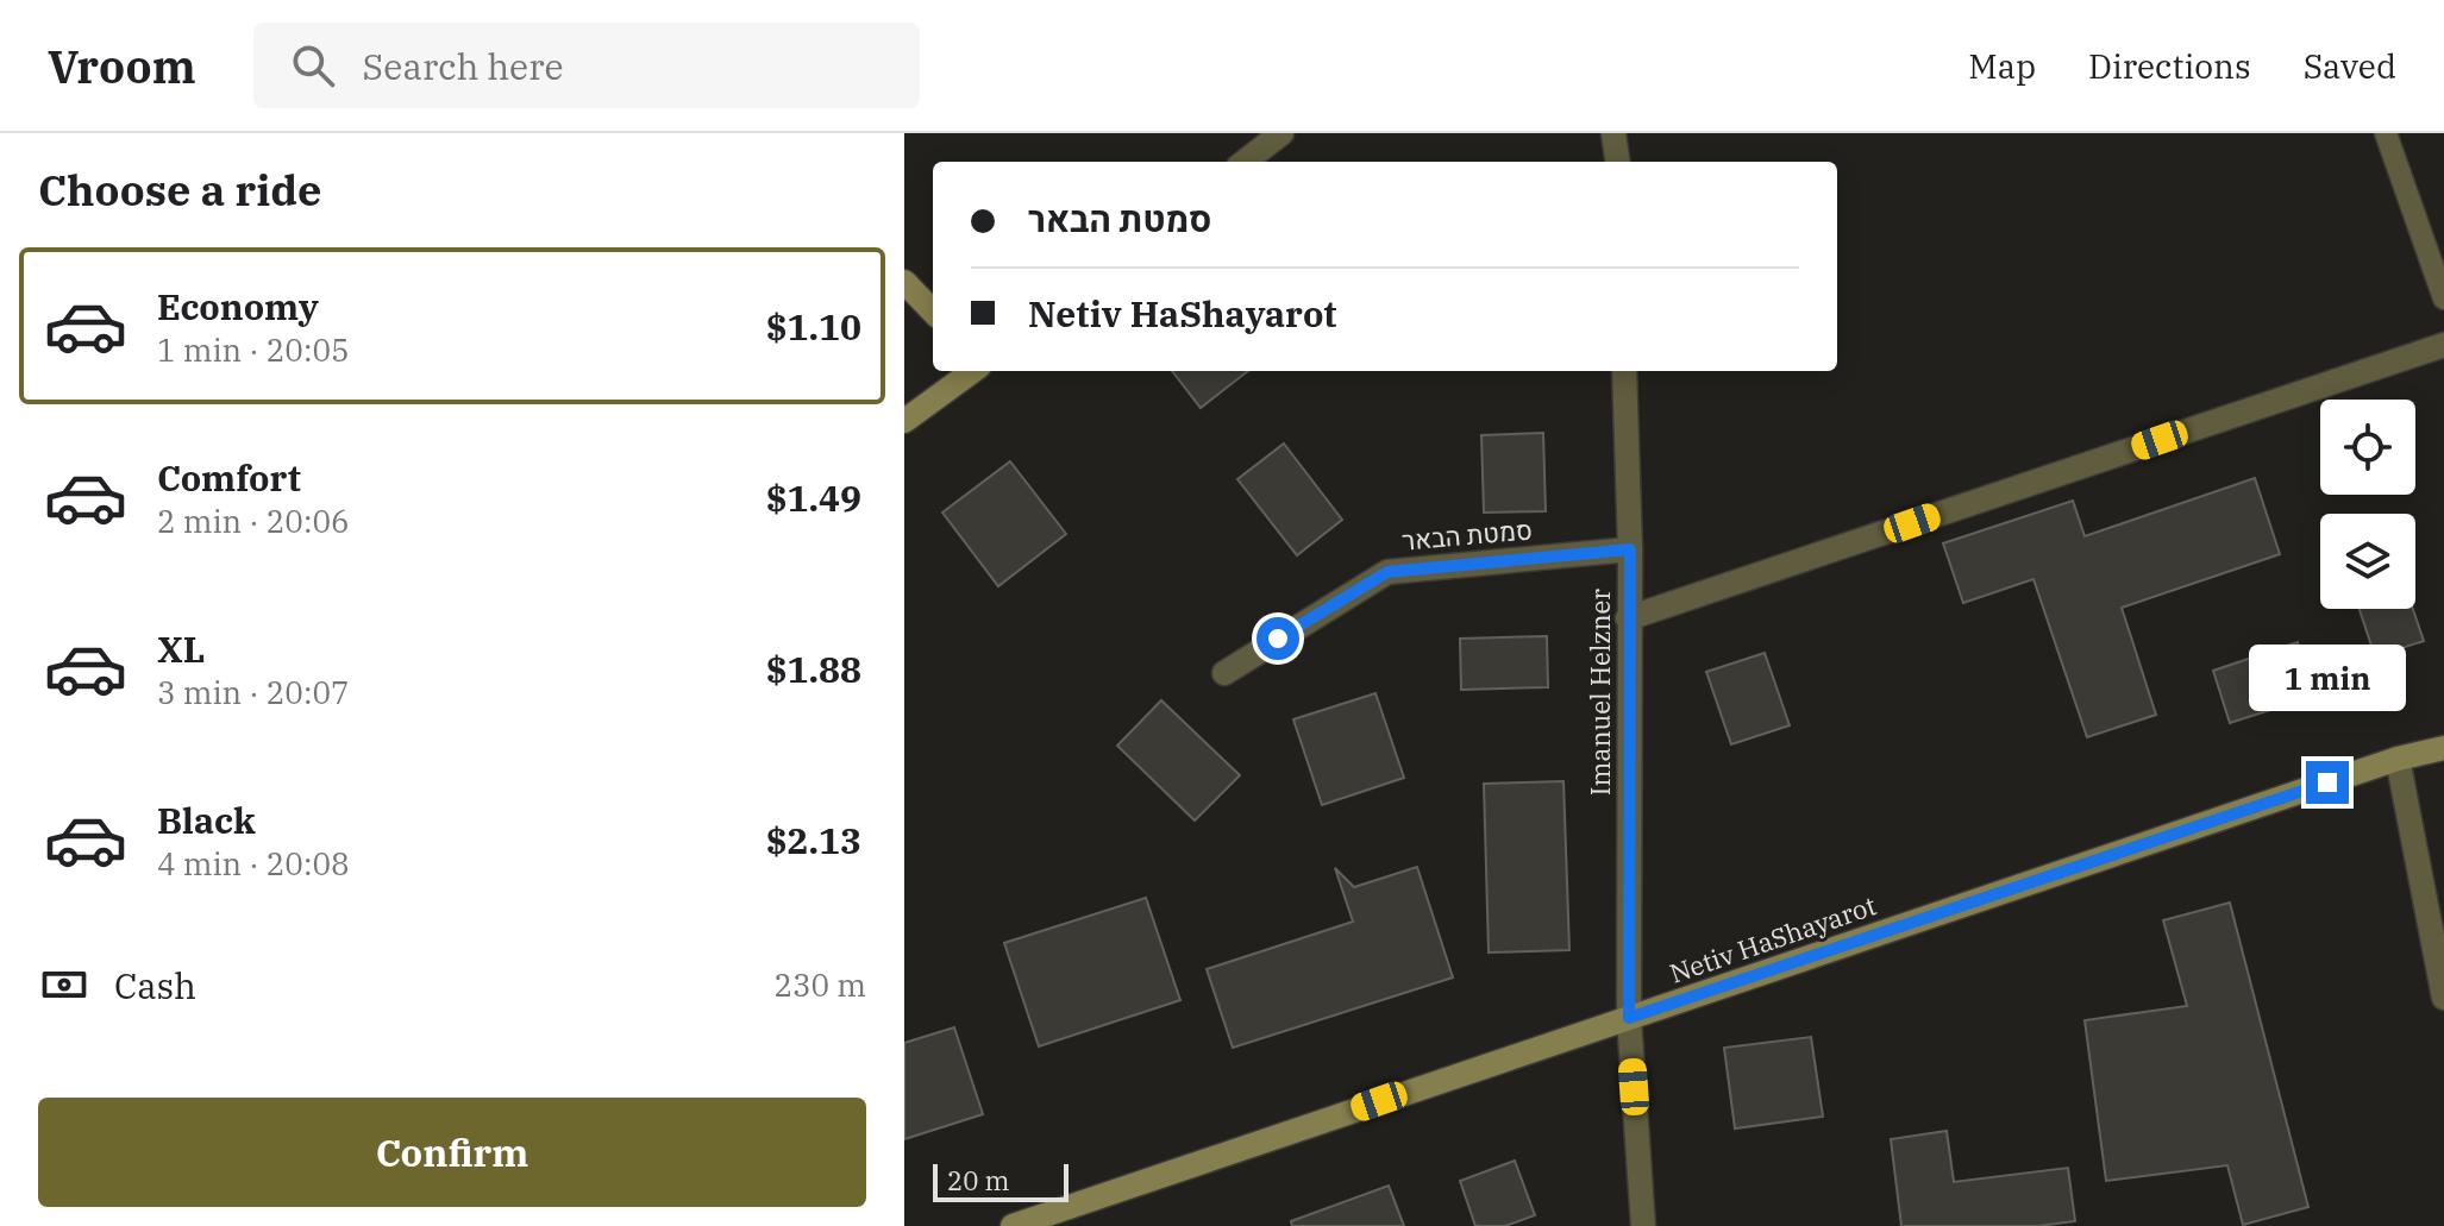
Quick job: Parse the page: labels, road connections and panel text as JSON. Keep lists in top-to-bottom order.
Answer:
{
  "streets": {
    "street": ["סמטת הבאר", "Imanuel Helzner", "Netiv HaShayarot"]
  },
  "crossings": [
    ["סמטת הבאר", "Imanuel Helzner"],
    ["Imanuel Helzner", "Netiv HaShayarot"]
  ],
  "scale_bar": "20 m",
  "page": {
    "header": "Vroom",
    "search": "Search here",
    "nav": ["Map", "Directions", "Saved"],
    "heading": "Choose a ride",
    "banner": ["סמטת הבאר", "Netiv HaShayarot"],
    "list": [
      {
        "name": "Economy",
        "note": "1 min · 20:05",
        "value": "$1.10"
      },
      {
        "name": "Comfort",
        "note": "2 min · 20:06",
        "value": "$1.49"
      },
      {
        "name": "XL",
        "note": "3 min · 20:07",
        "value": "$1.88"
      },
      {
        "name": "Black",
        "note": "4 min · 20:08",
        "value": "$2.13"
      }
    ],
    "bubble": "1 min",
    "pay": ["Cash", "230 m"],
    "buttons": "Confirm",
    "scale": "20 m"
  }
}
